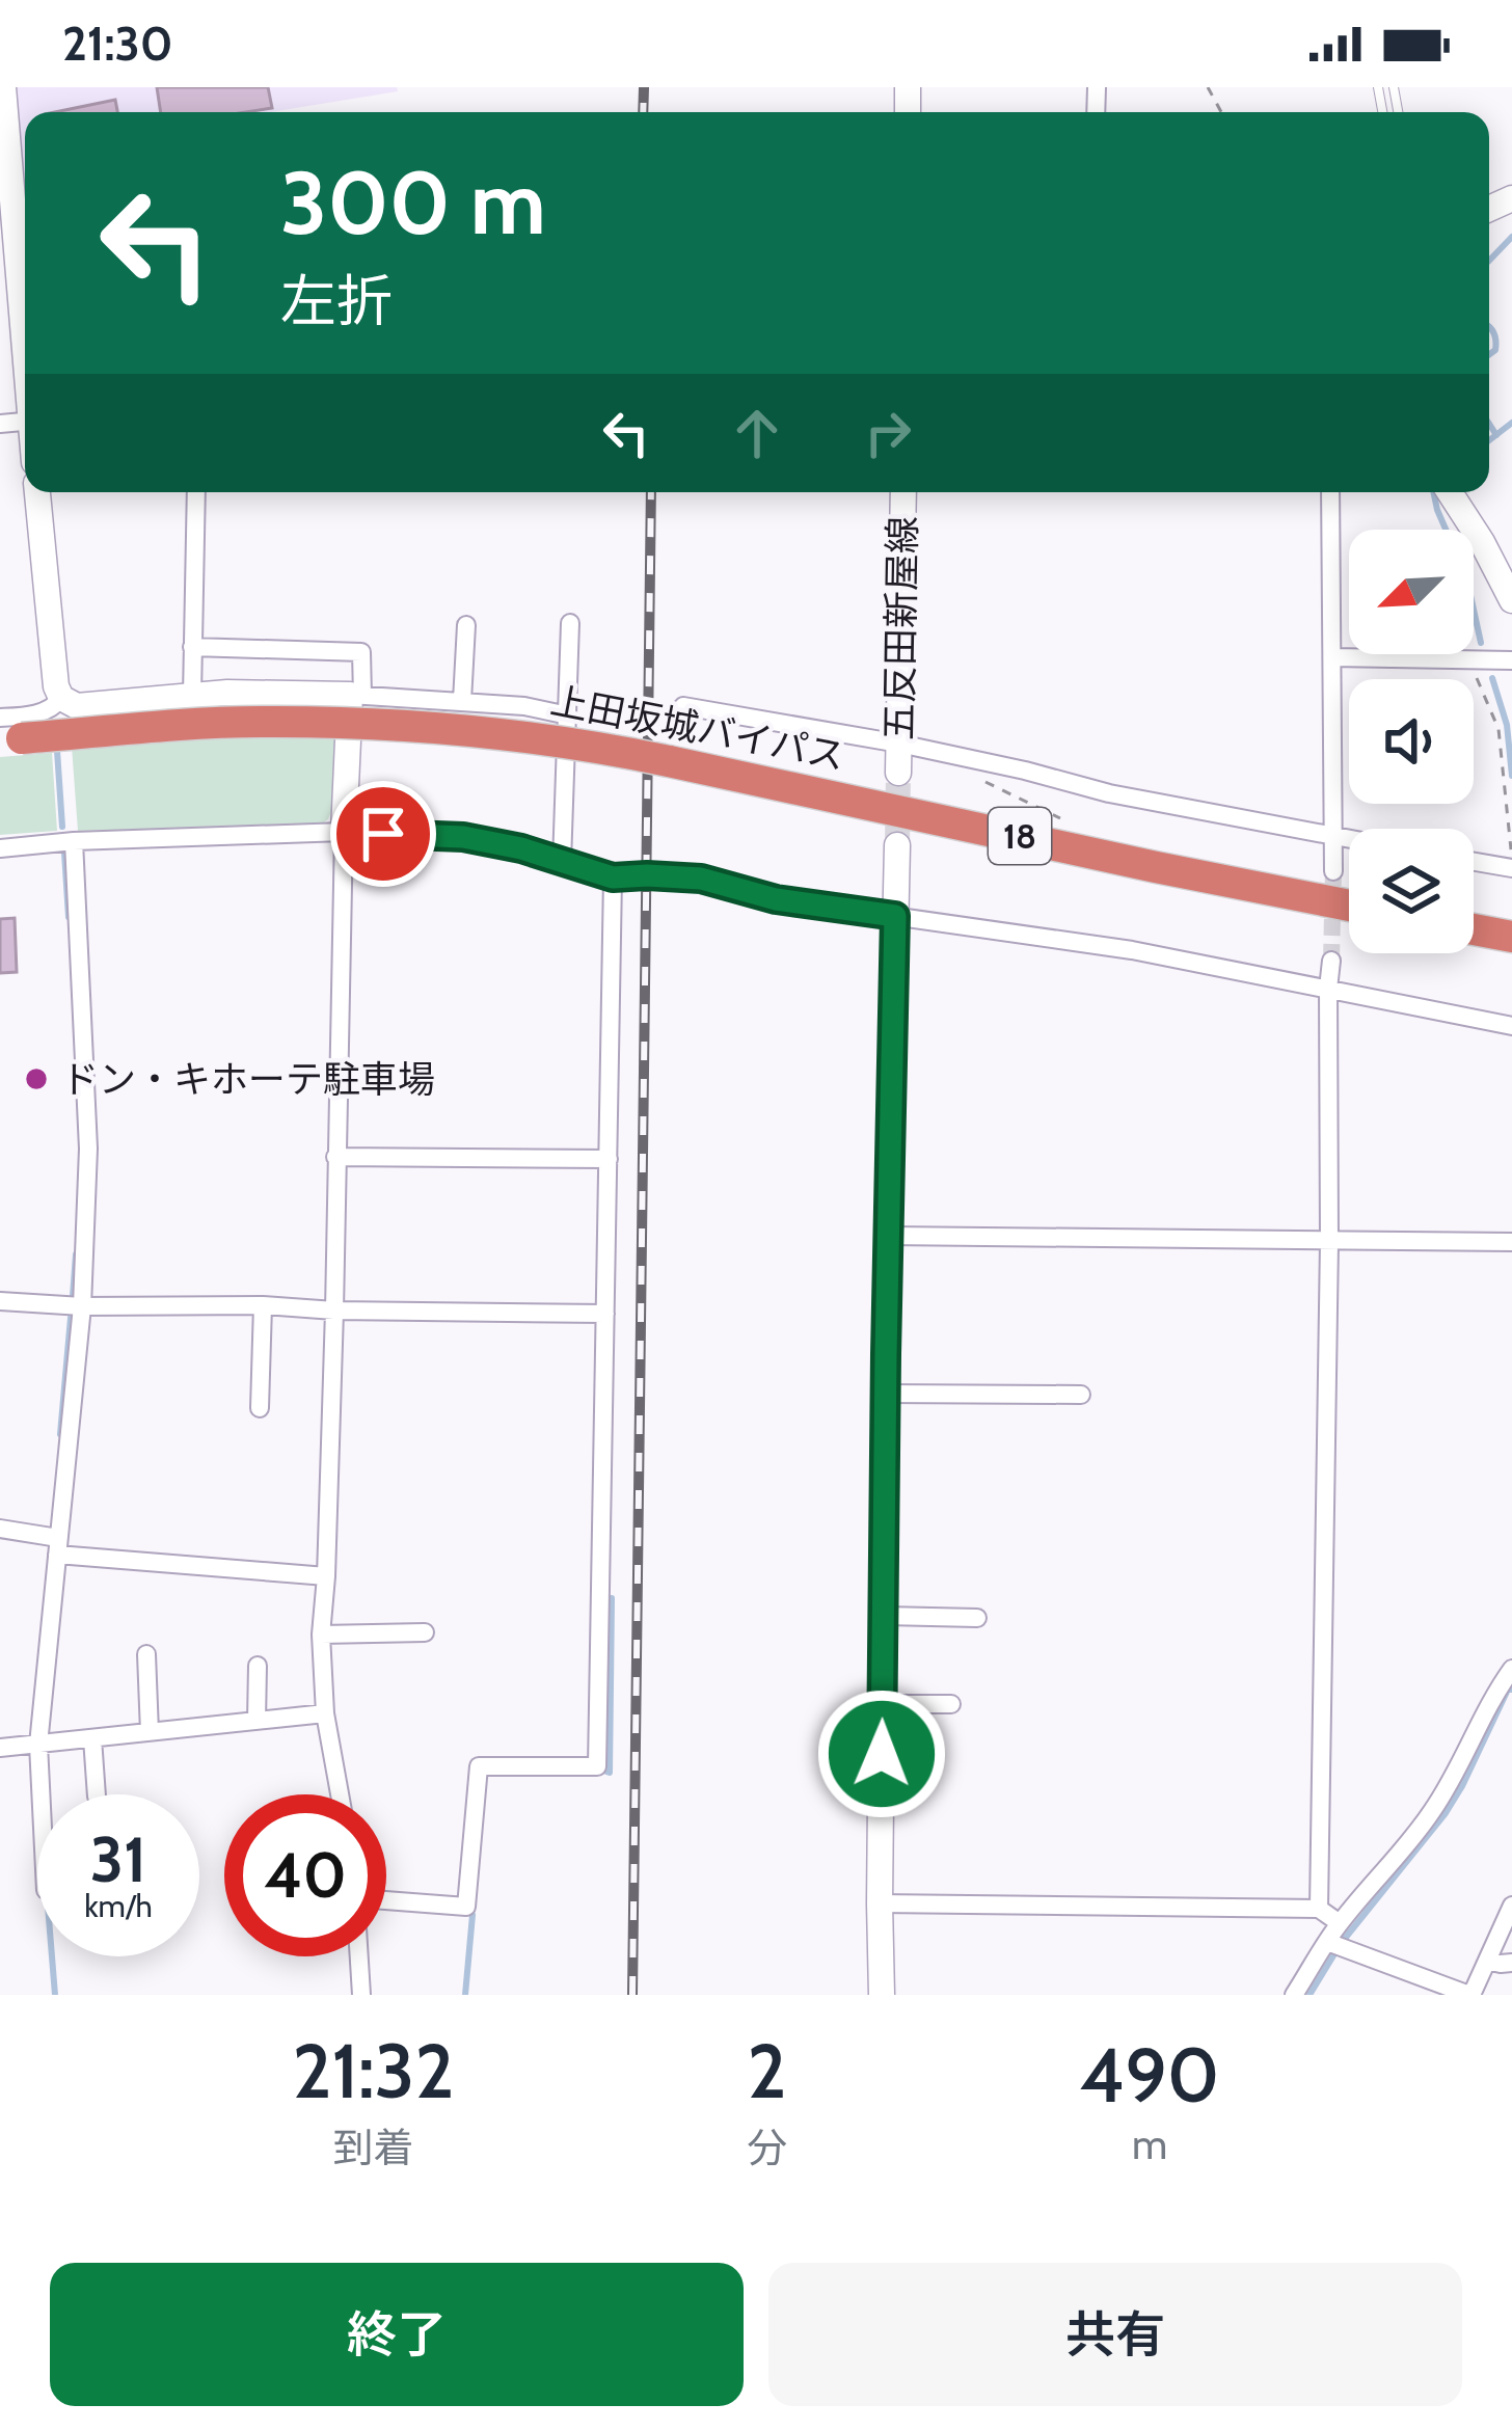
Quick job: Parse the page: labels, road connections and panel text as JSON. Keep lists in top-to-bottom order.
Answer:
{
  "streets": {
    "highway": ["上田坂城バイパス", "18"],
    "street": ["五反田新屋線"]
  },
  "places": ["ドン・キホーテ駐車場"],
  "north": "bottom left",
  "page": {
    "status": "21:30",
    "turn": ["300 m", "左折"],
    "speed": "31 km/h",
    "limit": "40",
    "eta": [
      "21:32",
      "到着",
      "2",
      "分",
      "490",
      "m"
    ],
    "buttons": ["終了", "共有"]
  }
}
